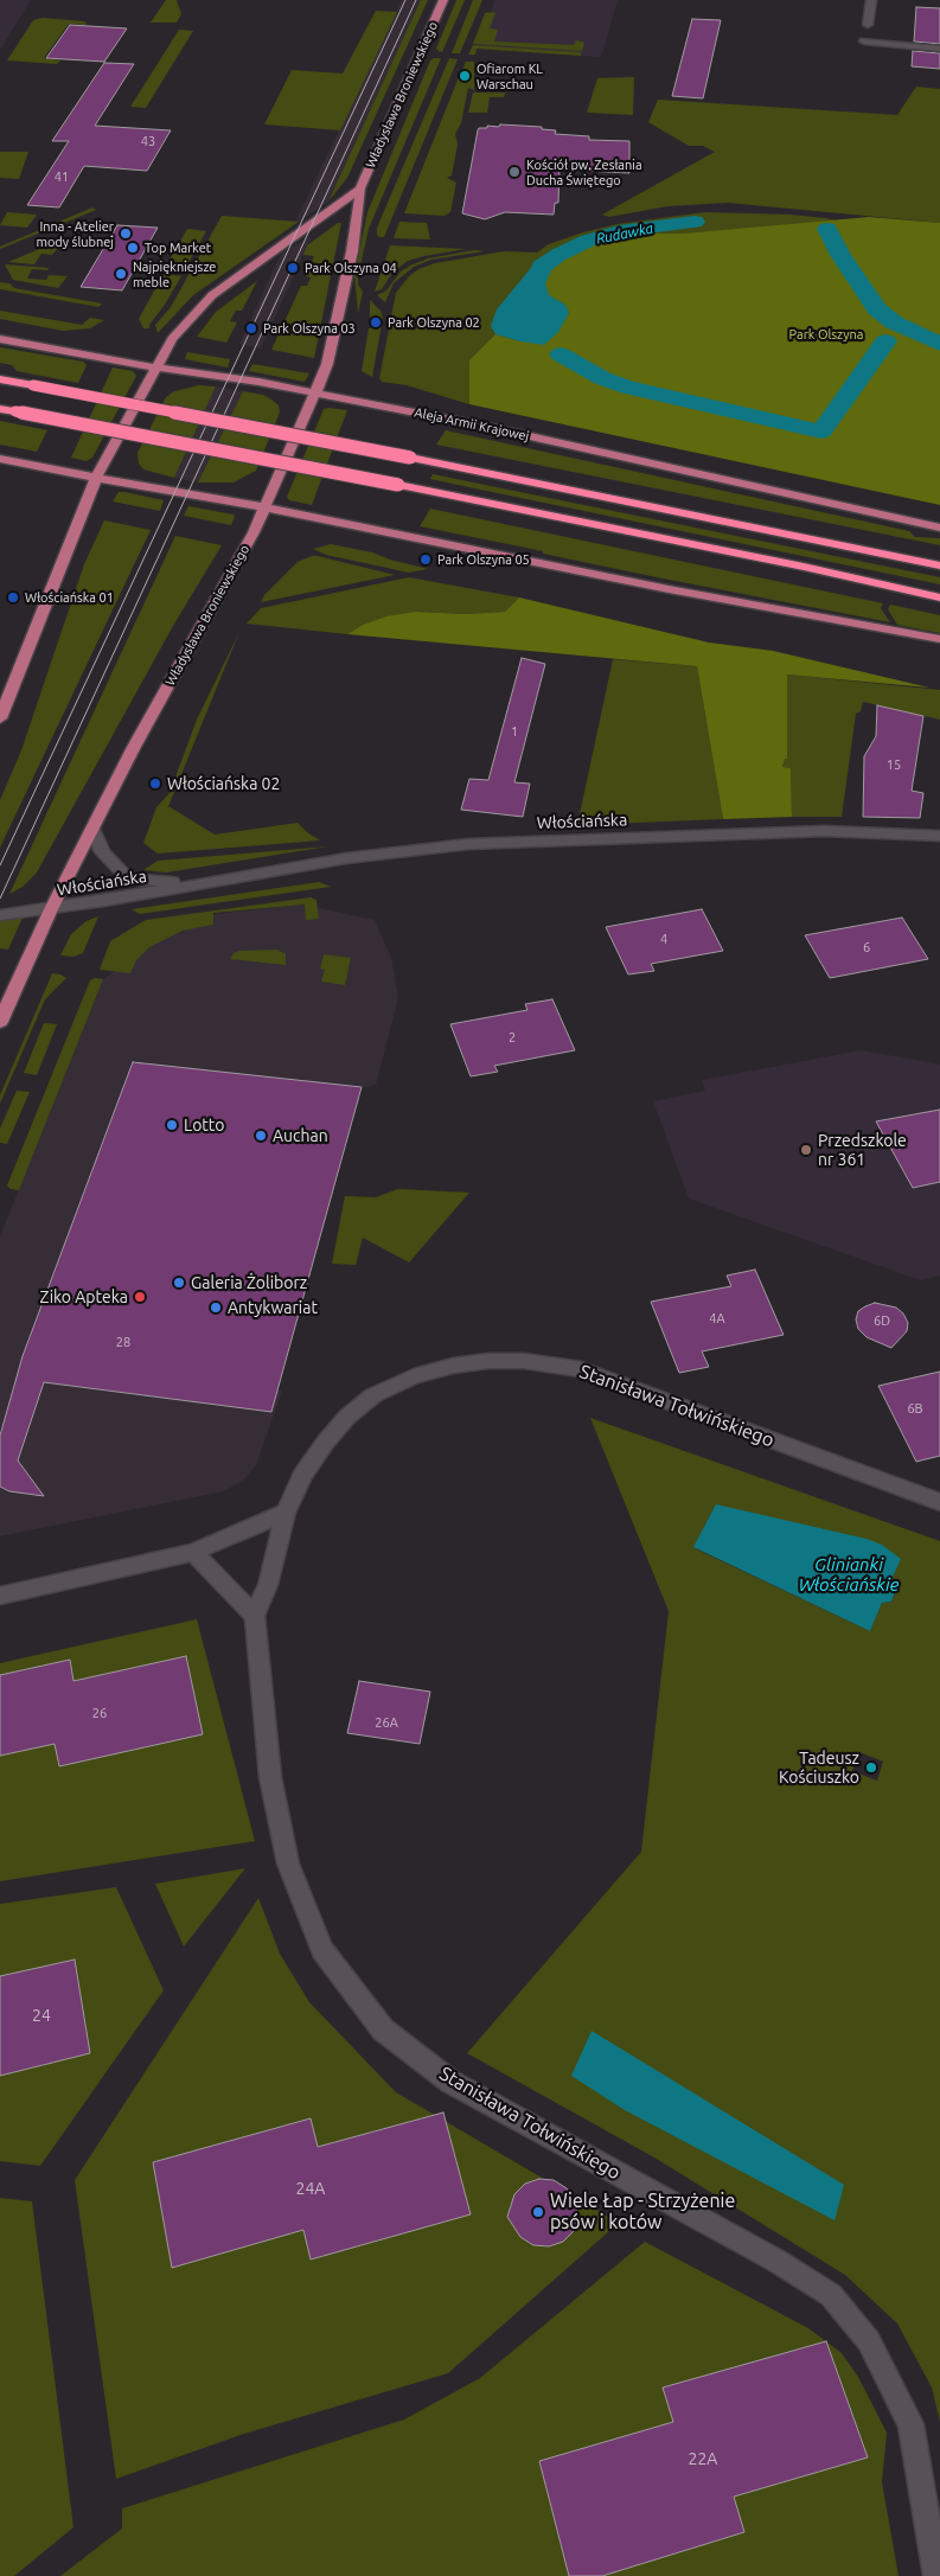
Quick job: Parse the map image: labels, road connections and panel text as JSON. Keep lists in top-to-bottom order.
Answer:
{
  "streets": {
    "main road": ["Władysława Broniewskiego", "Aleja Armii Krajowej"],
    "street": ["Włościańska", "Stanisława Tołwińskiego"]
  },
  "crossings": [
    ["Władysława Broniewskiego", "Aleja Armii Krajowej"],
    ["Władysława Broniewskiego", "Włościańska"]
  ],
  "water": ["Rudawka", "Glinianki Włościańskie"],
  "parks": ["Park Olszyna"],
  "places": [
    "Ofiarom KL Warschau",
    "Kościół pw. Zesłania Ducha Świętego",
    "Inna - Atelier mody ślubnej",
    "Top Market",
    "Park Olszyna 04",
    "Najpiękniejsze meble",
    "Park Olszyna 02",
    "Park Olszyna 03",
    "Park Olszyna 05",
    "Włościańska 01",
    "Włościańska 02",
    "Lotto",
    "Auchan",
    "Przedszkole nr 361",
    "Galeria Żoliborz",
    "Ziko Apteka",
    "Antykwariat",
    "Tadeusz Kościuszko",
    "Wiele Łap - Strzyżenie psów i kotów"
  ],
  "house_numbers": [
    "43",
    "41",
    "1",
    "15",
    "4",
    "6",
    "2",
    "4A",
    "6D",
    "28",
    "6B",
    "26",
    "26A",
    "24",
    "24A",
    "22A"
  ]
}
